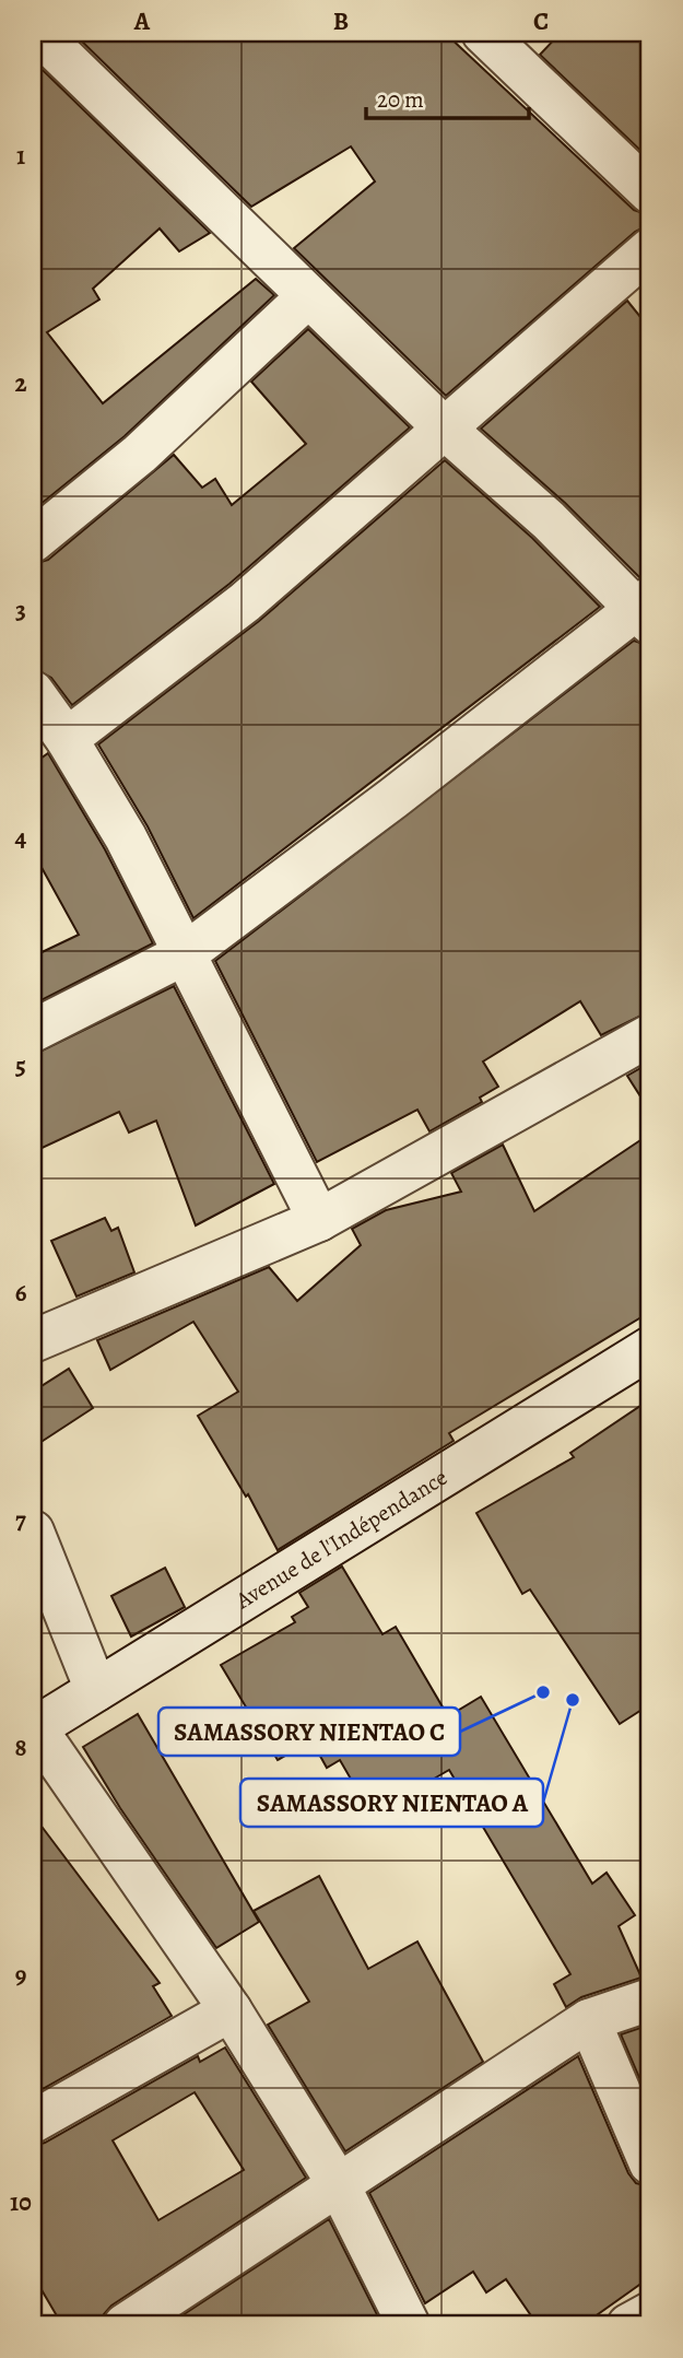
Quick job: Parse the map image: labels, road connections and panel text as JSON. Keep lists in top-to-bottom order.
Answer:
{
  "streets": {
    "street": ["Avenue de l'Indépendance"]
  },
  "places": ["SAMASSORY NIENTAO C", "SAMASSORY NIENTAO A"],
  "scale_bar": "20 m",
  "grid": {
    "columns": ["A", "B", "C"],
    "rows": [
      "1",
      "2",
      "3",
      "4",
      "5",
      "6",
      "7",
      "8",
      "9",
      "10"
    ]
  }
}
